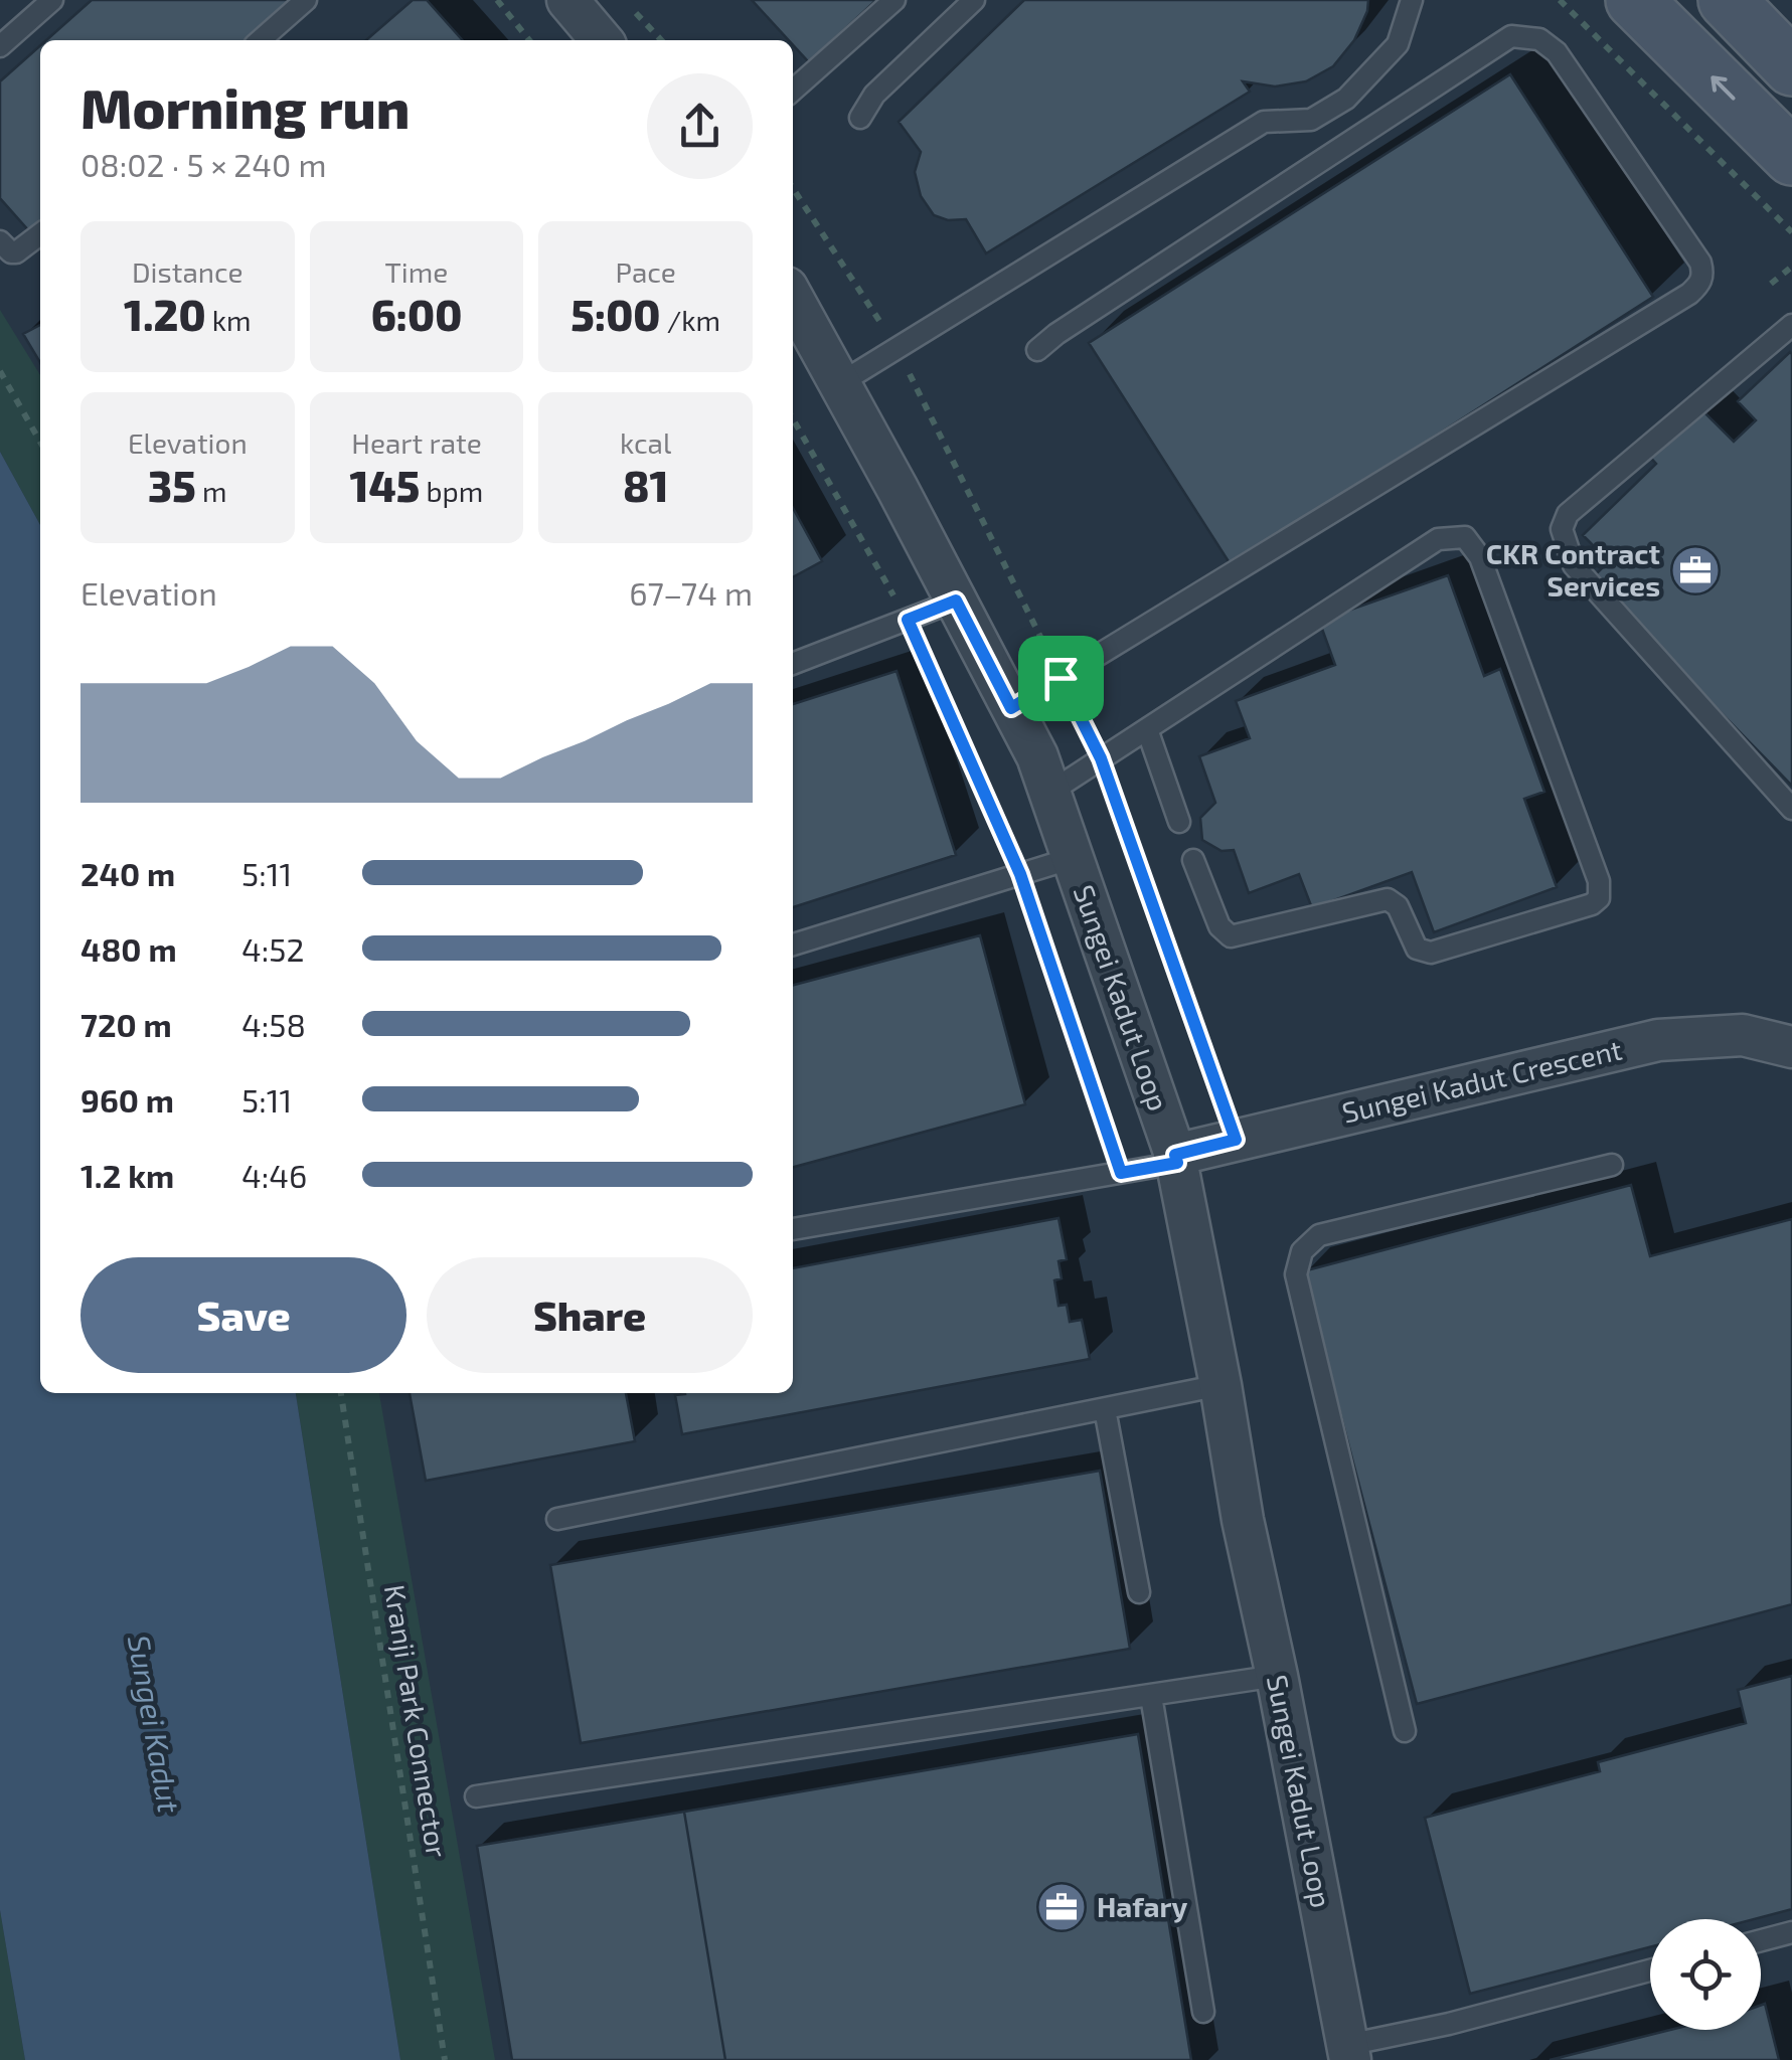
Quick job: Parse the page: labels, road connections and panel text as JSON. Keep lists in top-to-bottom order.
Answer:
{
  "streets": {
    "street": ["Sungei Kadut Loop", "Sungei Kadut Crescent"],
    "path": ["Kranji Park Connector"]
  },
  "crossings": [
    ["Sungei Kadut Loop", "Sungei Kadut Crescent"]
  ],
  "water": ["Sungei Kadut"],
  "places": {
    "office": ["CKR Contract Services", "Hafary"]
  },
  "page": {
    "heading": ["Morning run", "08:02 · 5 × 240 m"],
    "stats": [
      ["Distance", "1.20 km"],
      ["Time", "6:00"],
      ["Pace", "5:00 /km"],
      ["Elevation", "35 m"],
      ["Heart rate", "145 bpm"],
      ["kcal", "81"]
    ],
    "chart": ["Elevation", "67–74 m"],
    "list": [
      {
        "name": "240 m",
        "note": "5:11"
      },
      {
        "name": "480 m",
        "note": "4:52"
      },
      {
        "name": "720 m",
        "note": "4:58"
      },
      {
        "name": "960 m",
        "note": "5:11"
      },
      {
        "name": "1.2 km",
        "note": "4:46"
      }
    ],
    "buttons": ["Save", "Share"]
  }
}
